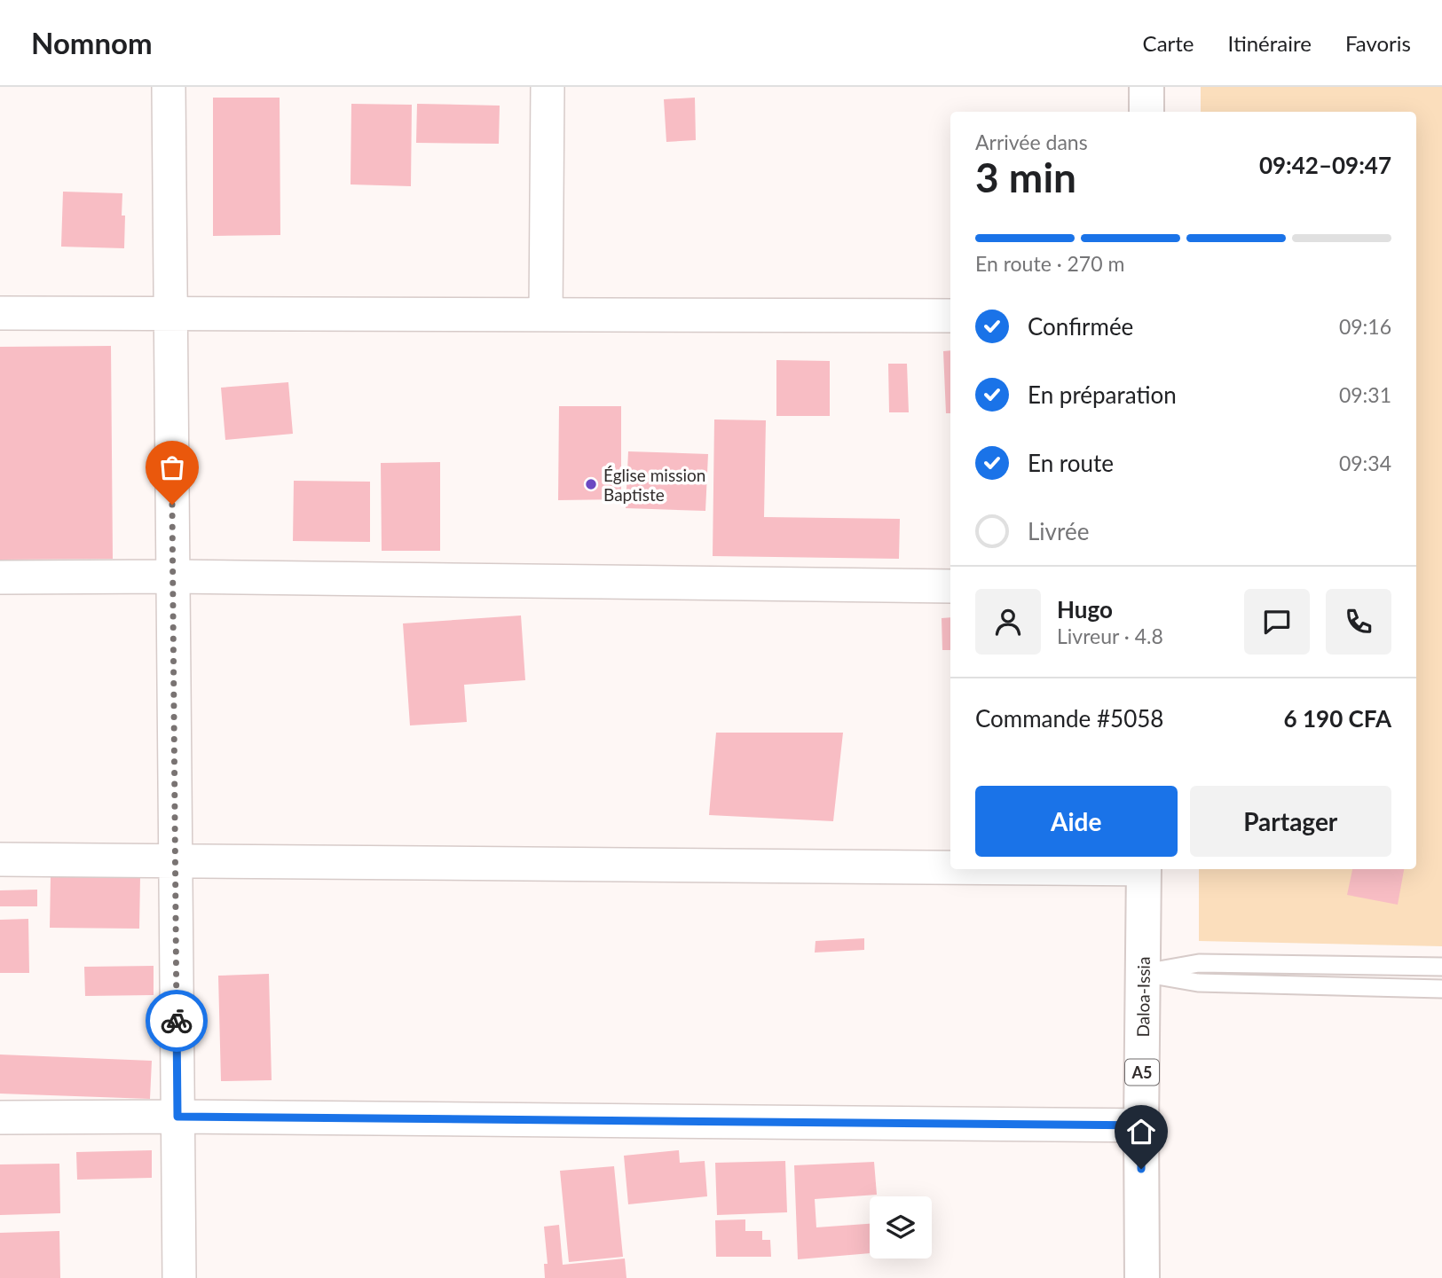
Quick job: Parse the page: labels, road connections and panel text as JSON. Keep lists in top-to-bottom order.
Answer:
{
  "streets": {
    "main road": ["Daloa-Issia", "A5"]
  },
  "places": ["Église mission Baptiste"],
  "page": {
    "header": "Nomnom",
    "nav": ["Carte", "Itinéraire", "Favoris"],
    "heading": ["3 min", "Arrivée dans", "09:42–09:47"],
    "panel": [
      "Hugo",
      "Livreur · 4.8",
      "Commande #5058",
      "6 190 CFA"
    ],
    "bar": "En route · 270 m",
    "list": [
      ["Confirmée", "09:16"],
      ["En préparation", "09:31"],
      ["En route", "09:34"],
      "Livrée"
    ],
    "buttons": ["Aide", "Partager"]
  }
}
